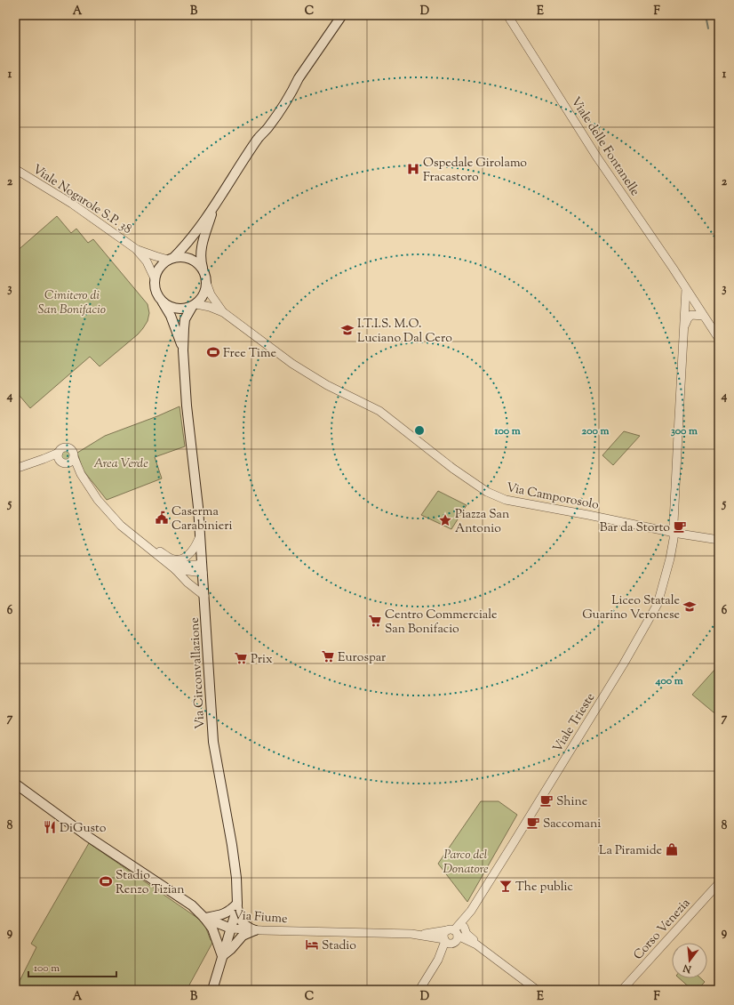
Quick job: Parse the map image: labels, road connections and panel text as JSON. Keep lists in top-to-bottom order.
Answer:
{
  "streets": {
    "main road": ["Via Circonvallazione", "Via Fiume"],
    "street": [
      "Viale delle Fontanelle",
      "Viale Nogarole S.P. 38",
      "Via Camporosolo",
      "Viale Trieste",
      "Corso Venezia"
    ]
  },
  "crossings": [
    ["Viale delle Fontanelle", "Viale Trieste"],
    ["Via Camporosolo", "Via Circonvallazione"],
    ["Via Camporosolo", "Viale Trieste"],
    ["Via Circonvallazione", "Via Fiume"],
    ["Viale Trieste", "Via Fiume"]
  ],
  "parks": ["Cimitero di San Bonifacio", "Area Verde", "Parco del Donatore"],
  "places": {
    "hospital": ["Ospedale Girolamo Fracastoro"],
    "school or university": ["I.T.I.S. M.O. Luciano Dal Cero", "Liceo Statale Guarino Veronese"],
    "sports": ["Free Time", "Stadio Renzo Tizian"],
    "public building": ["Caserma Carabinieri"],
    "place": ["Piazza San Antonio"],
    "cafe": ["Bar da Storto", "Shine", "Saccomani"],
    "supermarket": ["Centro Commerciale San Bonifacio", "Eurospar", "Prix"],
    "restaurant": ["DiGusto"],
    "shop": ["La Piramide"],
    "bar": ["The public"],
    "hotel": ["Stadio"]
  },
  "scale_bar": "100 m",
  "north": "bottom",
  "grid": {
    "columns": [
      "A",
      "B",
      "C",
      "D",
      "E",
      "F"
    ],
    "rows": [
      "1",
      "2",
      "3",
      "4",
      "5",
      "6",
      "7",
      "8",
      "9"
    ]
  },
  "rings": [
    "100 m",
    "200 m",
    "300 m",
    "400 m"
  ]
}
